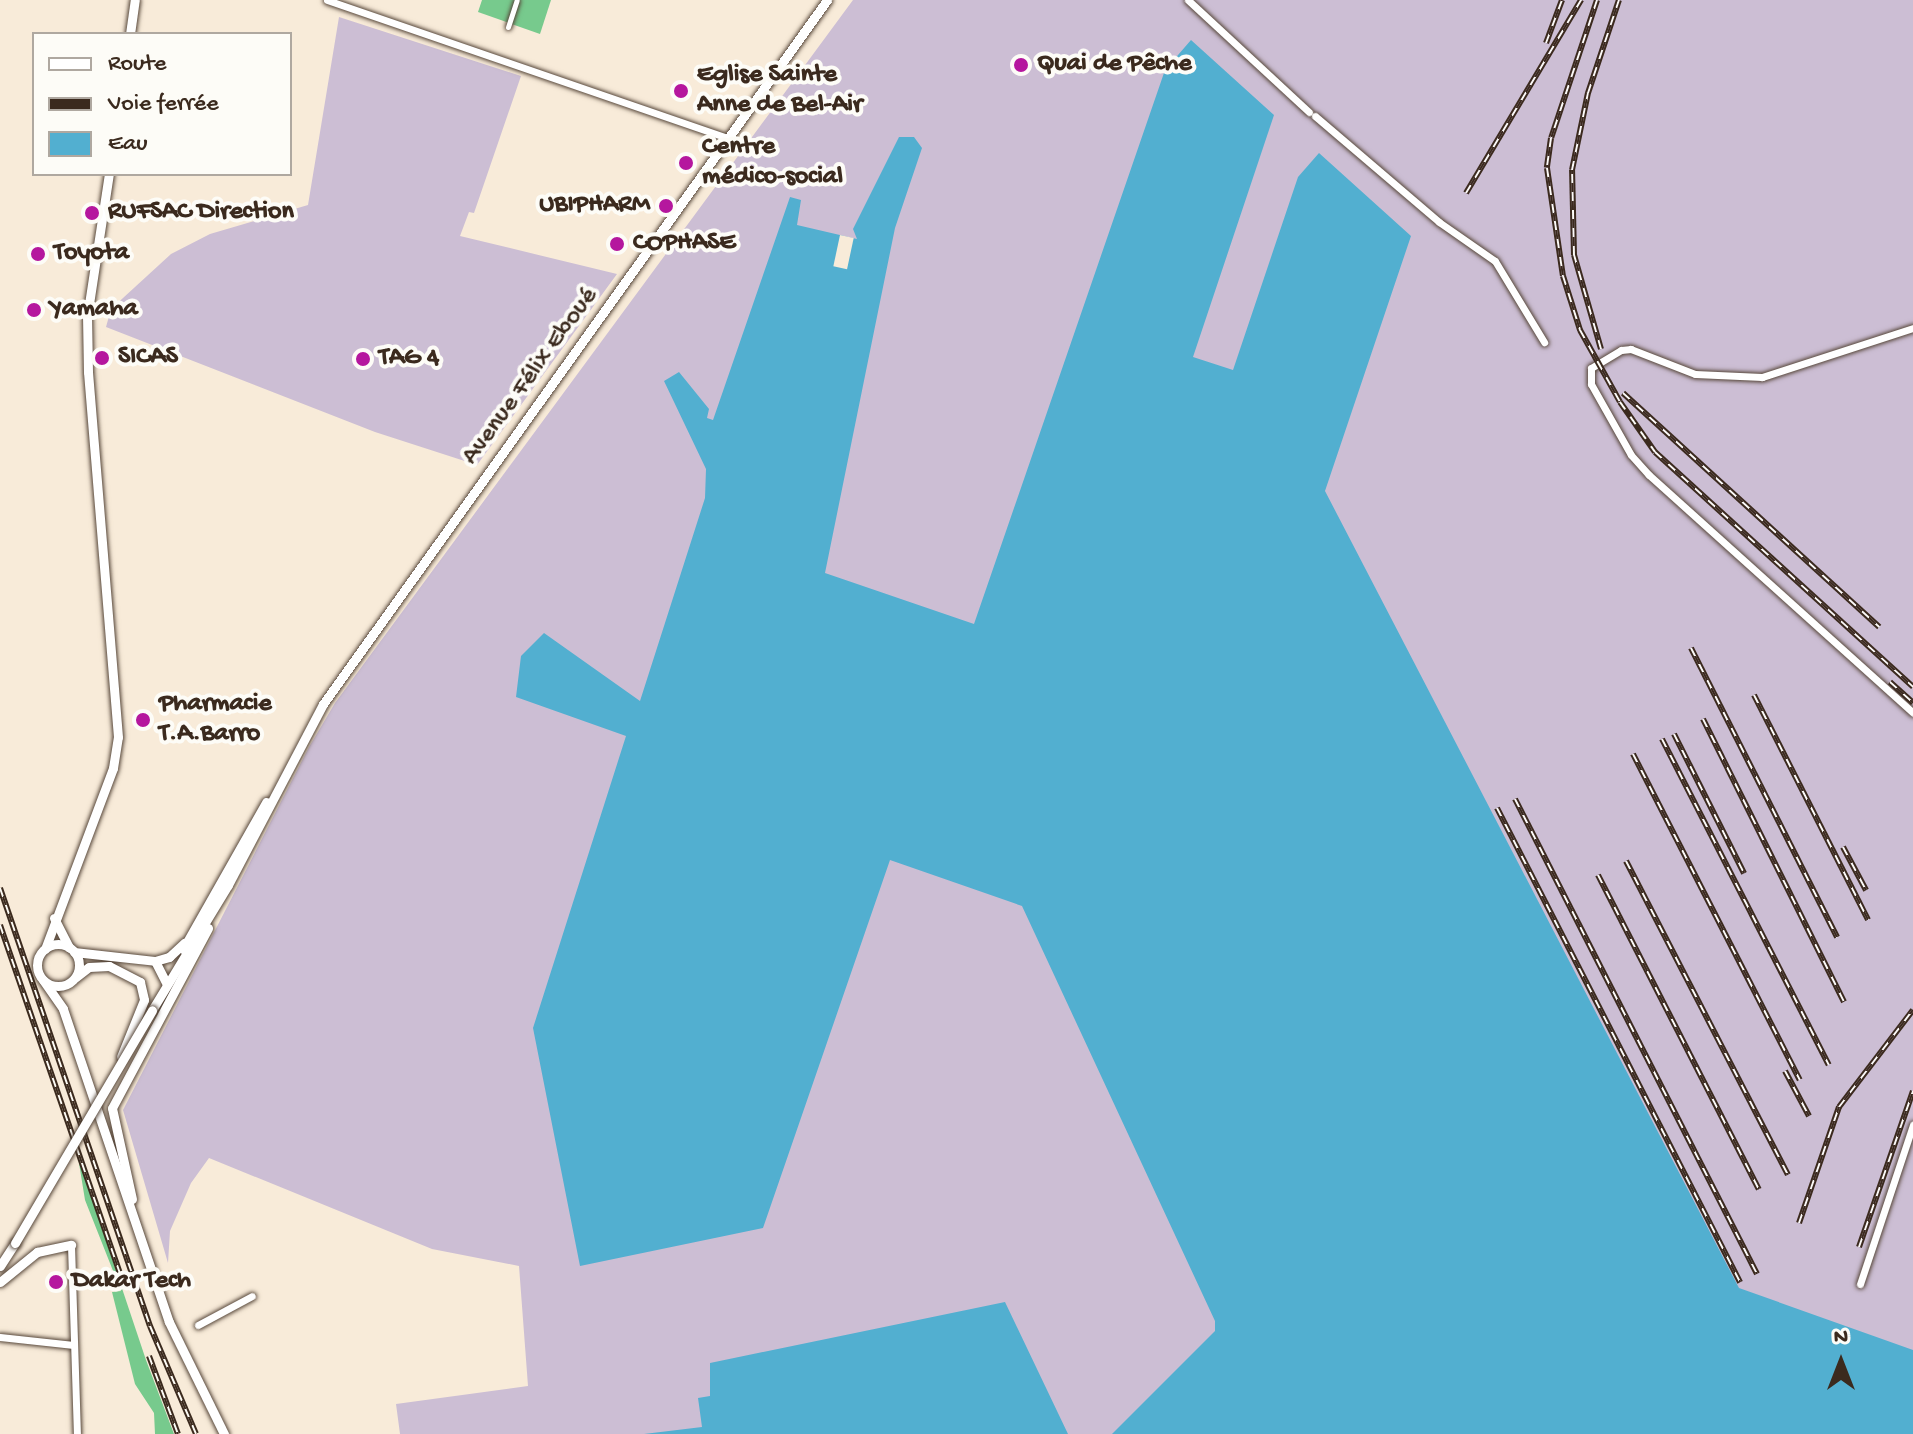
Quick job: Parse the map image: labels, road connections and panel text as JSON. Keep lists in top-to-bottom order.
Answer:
{
  "streets": {
    "street": ["Avenue Félix Eboué"]
  },
  "places": [
    "Quai de Pêche",
    "Eglise Sainte Anne de Bel-Air",
    "Centre médico-social",
    "UBIPHARM",
    "RUFSAC Direction",
    "COPHASE",
    "Toyota",
    "Yamaha",
    "SICAS",
    "TAG 4",
    "Pharmacie T.A.Barro",
    "Dakar Tech"
  ],
  "legend": ["Route", "Voie ferrée", "Eau"],
  "north": "top"
}
